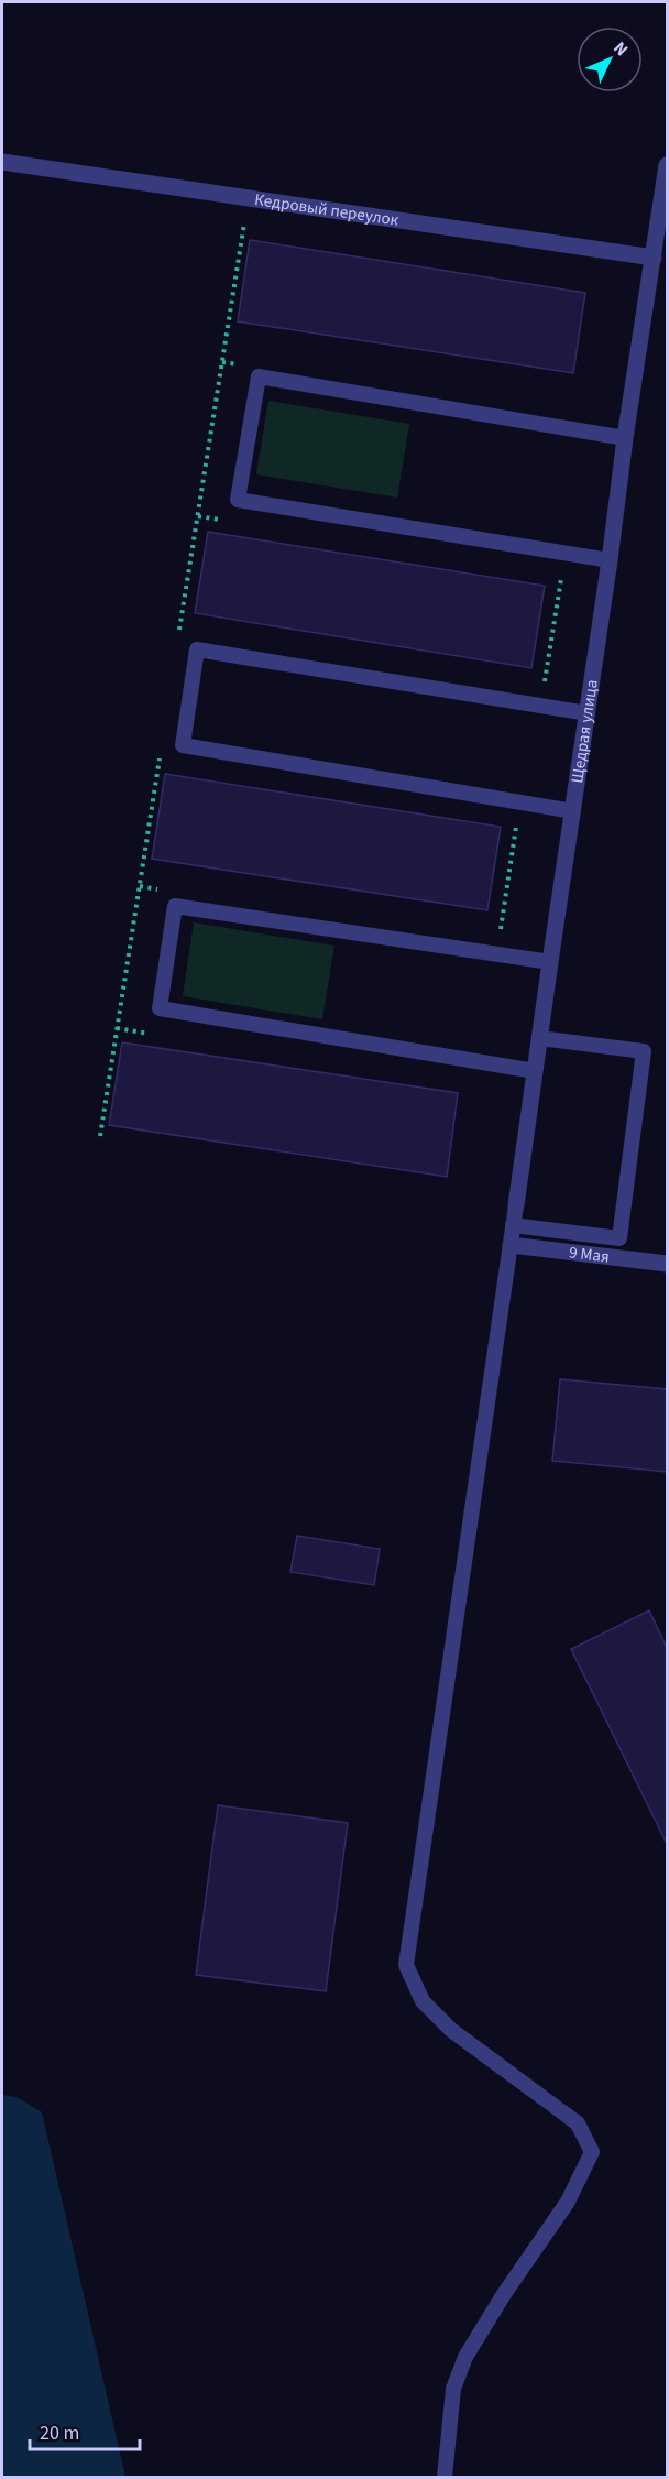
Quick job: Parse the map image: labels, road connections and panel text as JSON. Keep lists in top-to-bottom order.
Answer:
{
  "streets": {
    "street": ["Кедровый переулок", "Щедрая улица", "9 Мая"]
  },
  "crossings": [
    ["Кедровый переулок", "Щедрая улица"]
  ],
  "scale_bar": "20 m",
  "north": "top right"
}
